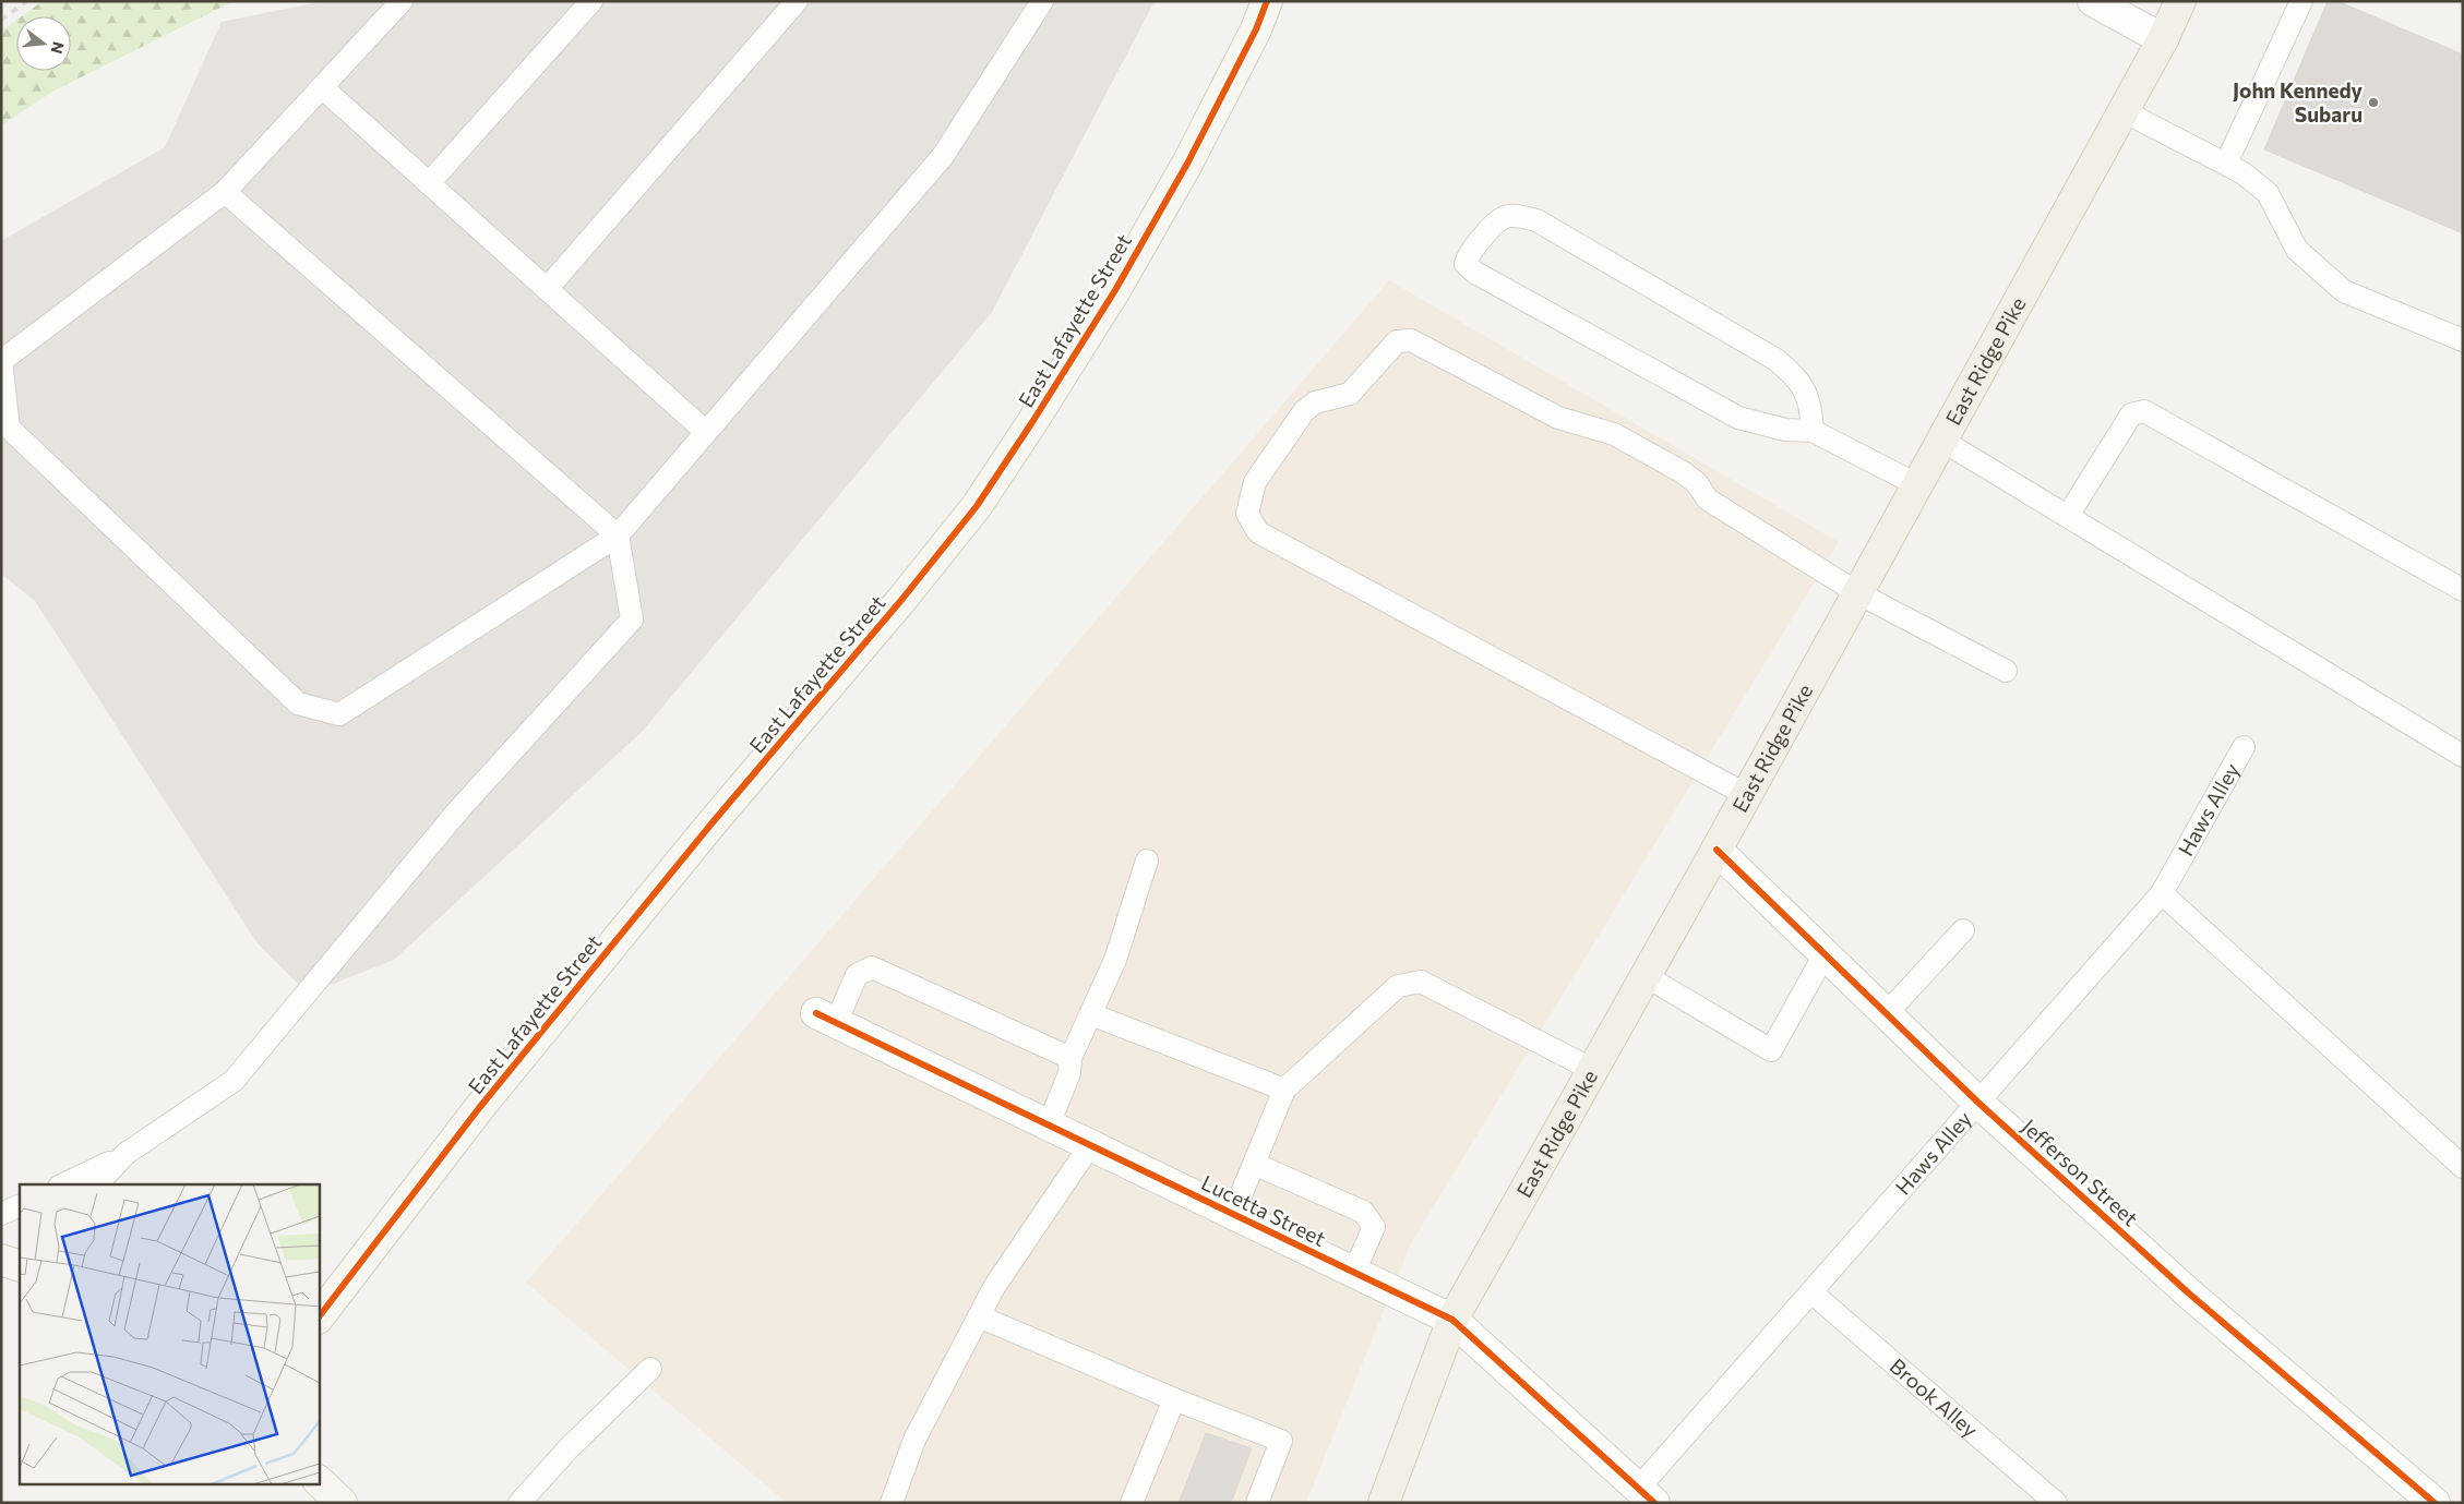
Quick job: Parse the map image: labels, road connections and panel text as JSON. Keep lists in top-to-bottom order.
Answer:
{
  "streets": {
    "main road": ["East Ridge Pike"],
    "street": ["East Lafayette Street", "Jefferson Street", "Lucetta Street"],
    "lane": ["Haws Alley", "Brook Alley"]
  },
  "crossings": [
    ["East Ridge Pike", "Jefferson Street"],
    ["East Ridge Pike", "Lucetta Street"],
    ["Haws Alley", "Jefferson Street"],
    ["Haws Alley", "Lucetta Street"],
    ["Haws Alley", "Brook Alley"]
  ],
  "places": ["John Kennedy Subaru"],
  "north": "right"
}
